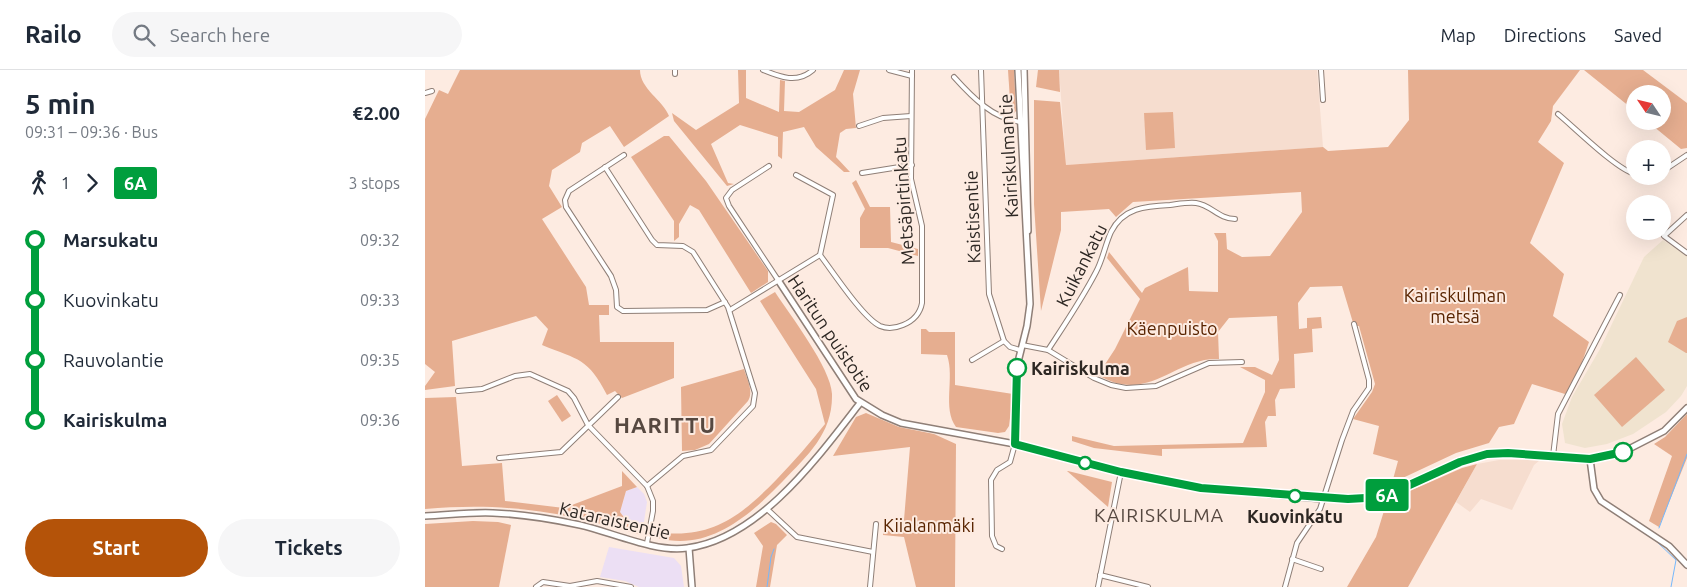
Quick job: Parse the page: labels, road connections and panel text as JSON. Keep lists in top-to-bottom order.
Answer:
{
  "streets": {
    "street": [
      "Kairiskulmantie",
      "Metsäpirtinkatu",
      "Kaistisentie",
      "Kuikankatu",
      "Haritun puistotie",
      "Kataraistentie"
    ]
  },
  "crossings": [
    ["Kairiskulmantie", "Haritun puistotie"],
    ["Haritun puistotie", "Kataraistentie"]
  ],
  "districts": ["HARITTU", "KAIRISKULMA"],
  "parks": ["Kairiskulman metsä", "Käenpuisto", "Kiialanmäki"],
  "places": ["Kairiskulma", "Kuovinkatu"],
  "lines": ["bus line 6A"],
  "north": "top left",
  "page": {
    "header": "Railo",
    "search": "Search here",
    "nav": ["Map", "Directions", "Saved"],
    "heading": ["5 min", "09:31 – 09:36 · Bus", "€2.00"],
    "on_map": "6A",
    "map_buttons": ["+", "−"],
    "legs": ["1", "6A", "3 stops"],
    "list": [
      {
        "name": "Marsukatu",
        "value": "09:32"
      },
      {
        "name": "Kuovinkatu",
        "value": "09:33"
      },
      {
        "name": "Rauvolantie",
        "value": "09:35"
      },
      {
        "name": "Kairiskulma",
        "value": "09:36"
      }
    ],
    "buttons": ["Start", "Tickets"]
  }
}
